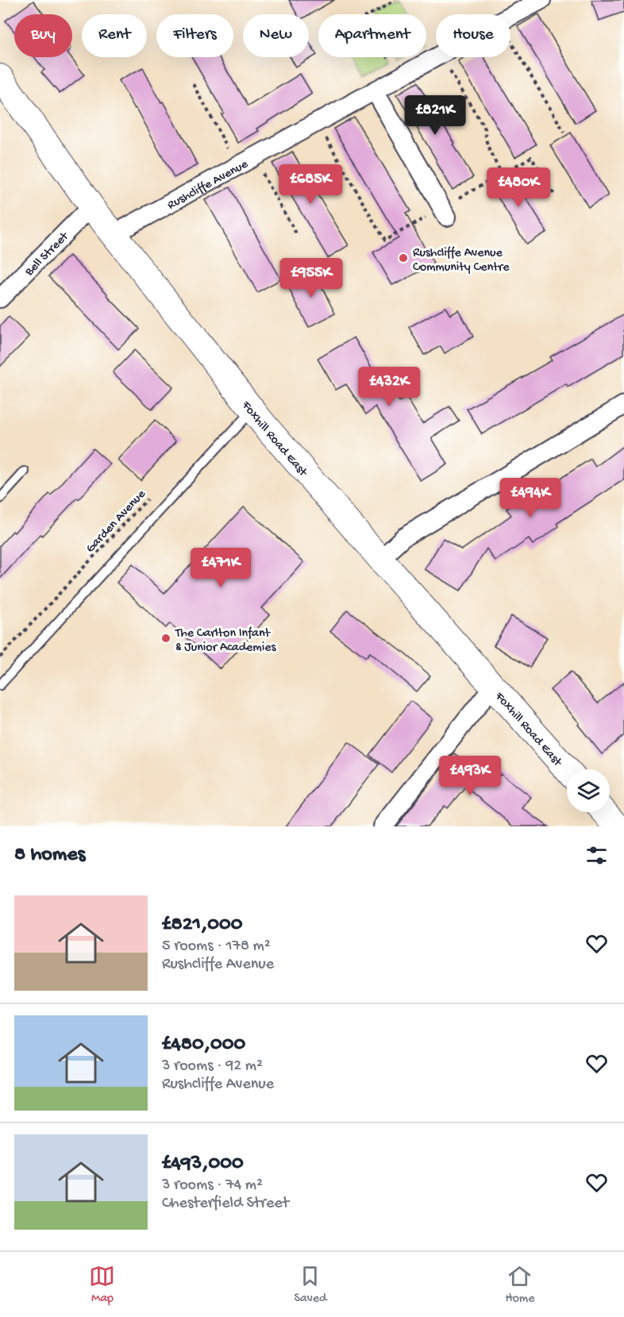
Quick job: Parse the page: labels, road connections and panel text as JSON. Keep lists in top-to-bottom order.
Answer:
{
  "streets": {
    "street": ["Rushcliffe Avenue", "Bell Street", "Foxhill Road East"],
    "path": ["Garden Avenue"]
  },
  "crossings": [
    ["Rushcliffe Avenue", "Foxhill Road East"],
    ["Bell Street", "Foxhill Road East"]
  ],
  "places": ["Rushcliffe Avenue Community Centre", "The Carlton Infant & Junior Academies"],
  "page": {
    "chip": [
      "Buy",
      "Rent",
      "Filters",
      "New",
      "Apartment",
      "House"
    ],
    "price": [
      "£821K",
      "£685K",
      "£480K",
      "£955K",
      "£432K",
      "£494K",
      "£471K",
      "£493K"
    ],
    "heading": "8 homes",
    "list": [
      {
        "name": "£821,000",
        "note": "5 rooms · 178 m² · Rushcliffe Avenue"
      },
      {
        "name": "£480,000",
        "note": "3 rooms · 92 m² · Rushcliffe Avenue"
      },
      {
        "name": "£493,000",
        "note": "3 rooms · 74 m² · Chesterfield Street"
      }
    ],
    "tabs": ["Map", "Saved", "Home"]
  }
}
